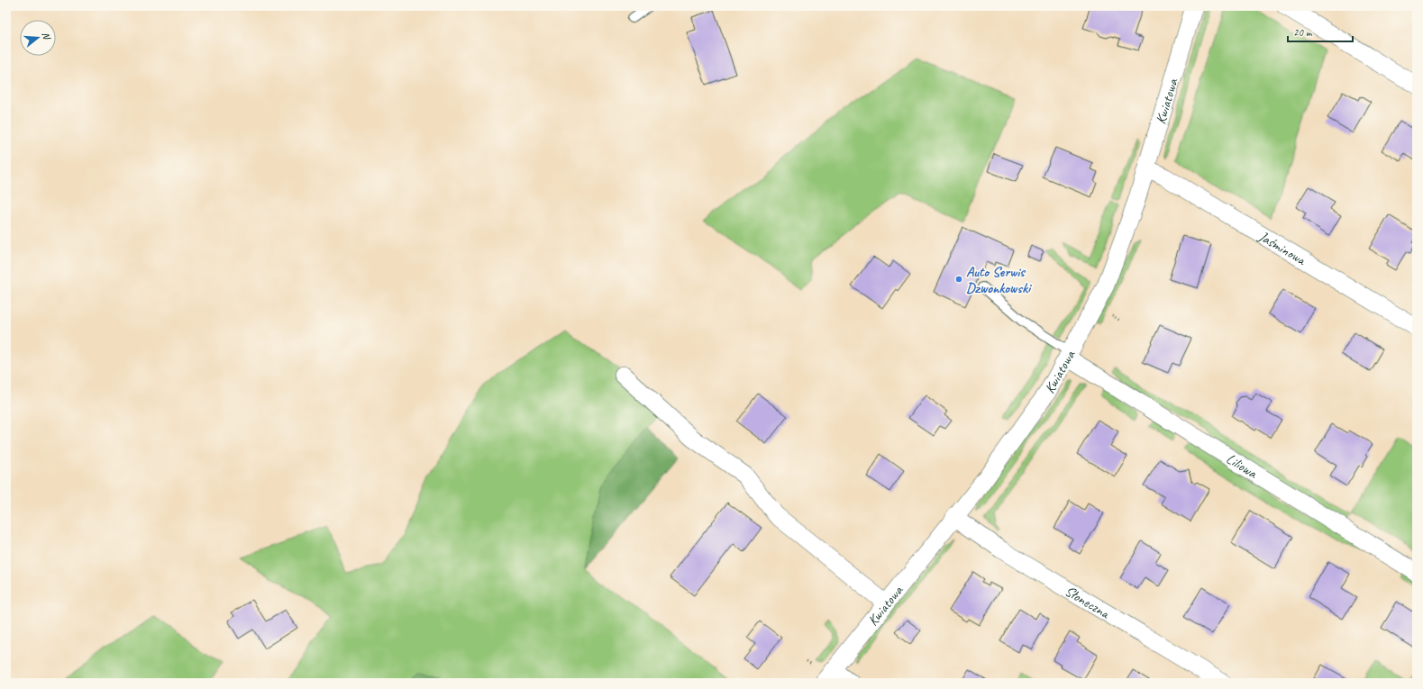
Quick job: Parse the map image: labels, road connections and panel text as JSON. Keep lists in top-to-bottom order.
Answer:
{
  "streets": {
    "street": [
      "Kwiatowa",
      "Jaśminowa",
      "Liliowa",
      "Słoneczna"
    ]
  },
  "crossings": [
    ["Kwiatowa", "Jaśminowa"],
    ["Kwiatowa", "Liliowa"],
    ["Kwiatowa", "Słoneczna"]
  ],
  "places": ["Auto Serwis Dzwonkowski"],
  "scale_bar": "20 m",
  "north": "right"
}
